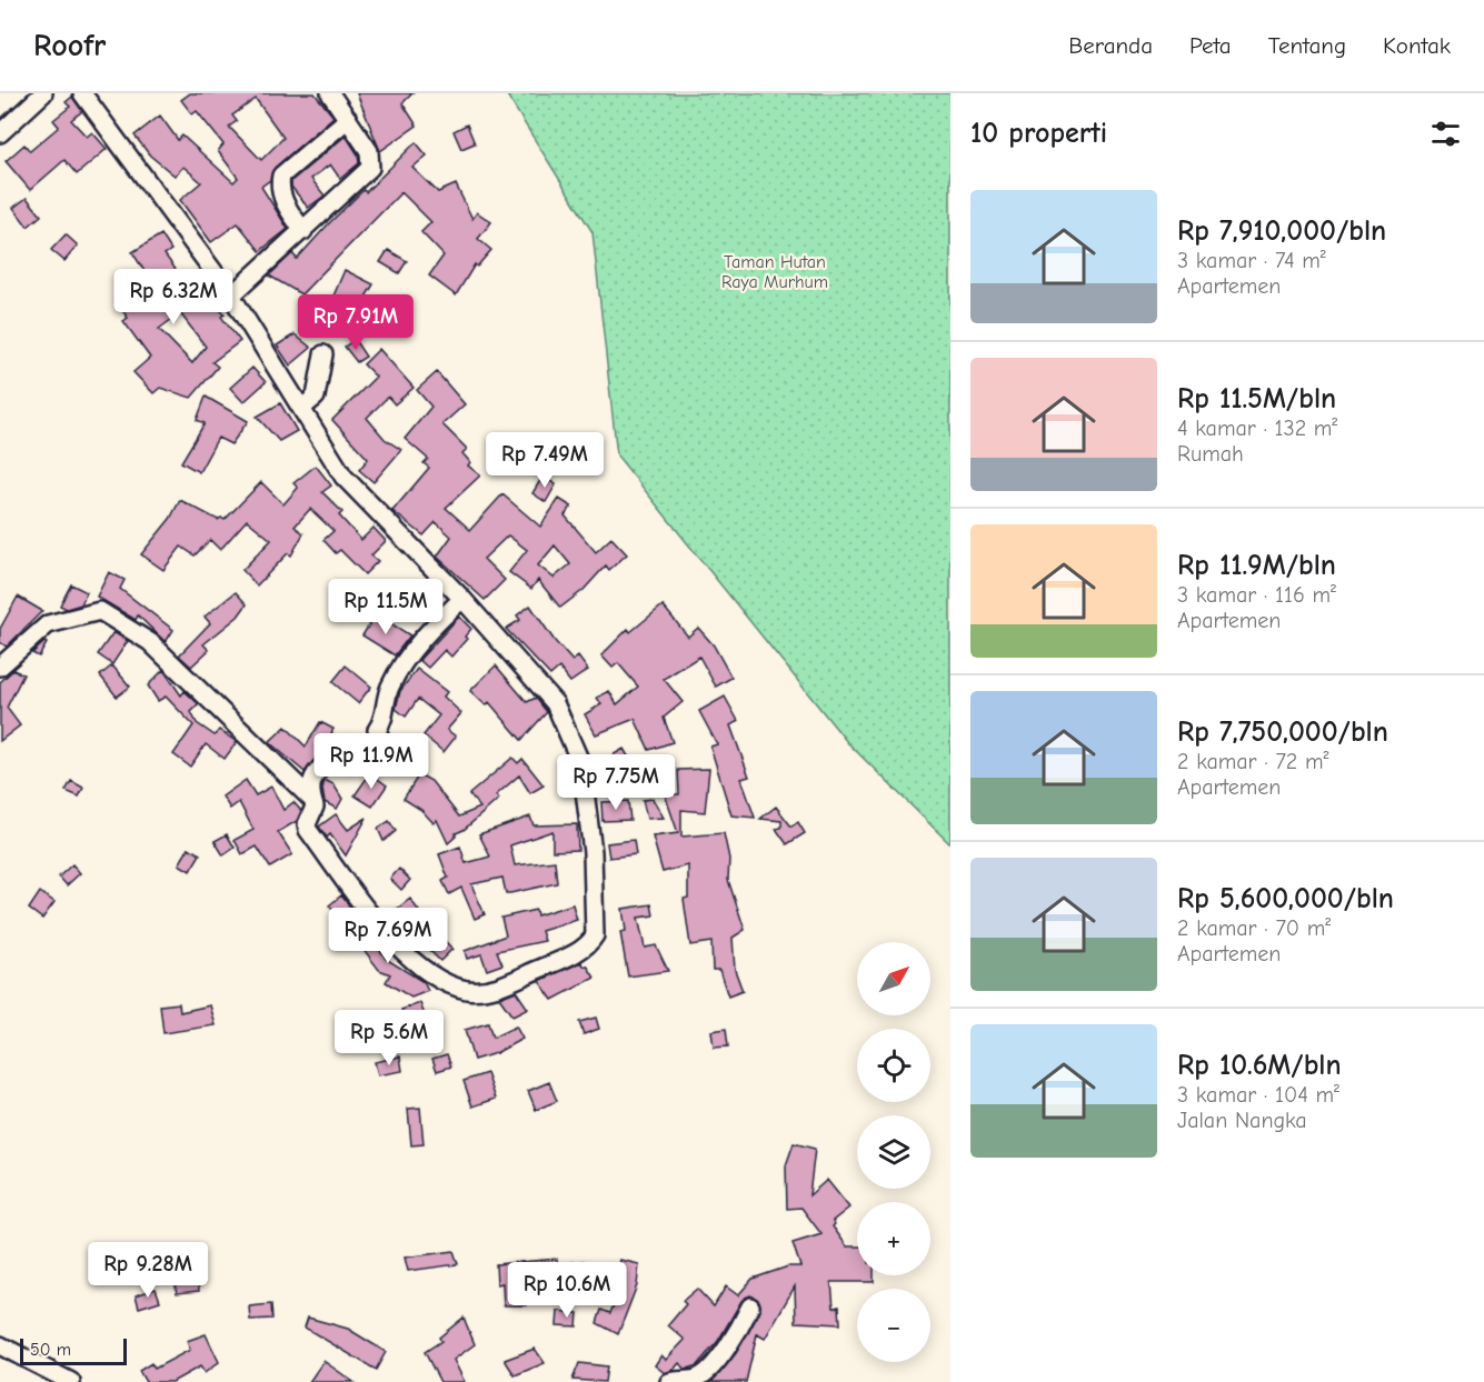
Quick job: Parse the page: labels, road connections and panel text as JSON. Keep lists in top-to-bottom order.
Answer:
{
  "parks": ["Taman Hutan Raya Murhum"],
  "scale_bar": "50 m",
  "north": "top right",
  "page": {
    "header": "Roofr",
    "nav": [
      "Beranda",
      "Peta",
      "Tentang",
      "Kontak"
    ],
    "heading": "10 properti",
    "list": [
      {
        "name": "Rp 7,910,000/bln",
        "note": "3 kamar · 74 m² · Apartemen"
      },
      {
        "name": "Rp 11.5M/bln",
        "note": "4 kamar · 132 m² · Rumah"
      },
      {
        "name": "Rp 11.9M/bln",
        "note": "3 kamar · 116 m² · Apartemen"
      },
      {
        "name": "Rp 7,750,000/bln",
        "note": "2 kamar · 72 m² · Apartemen"
      },
      {
        "name": "Rp 5,600,000/bln",
        "note": "2 kamar · 70 m² · Apartemen"
      },
      {
        "name": "Rp 10.6M/bln",
        "note": "3 kamar · 104 m² · Jalan Nangka"
      }
    ],
    "price": [
      "Rp 6.32M",
      "Rp 7.91M",
      "Rp 7.49M",
      "Rp 11.5M",
      "Rp 11.9M",
      "Rp 7.75M",
      "Rp 7.69M",
      "Rp 5.6M",
      "Rp 9.28M",
      "Rp 10.6M"
    ],
    "map_buttons": ["+", "−"],
    "scale": "50 m"
  }
}
